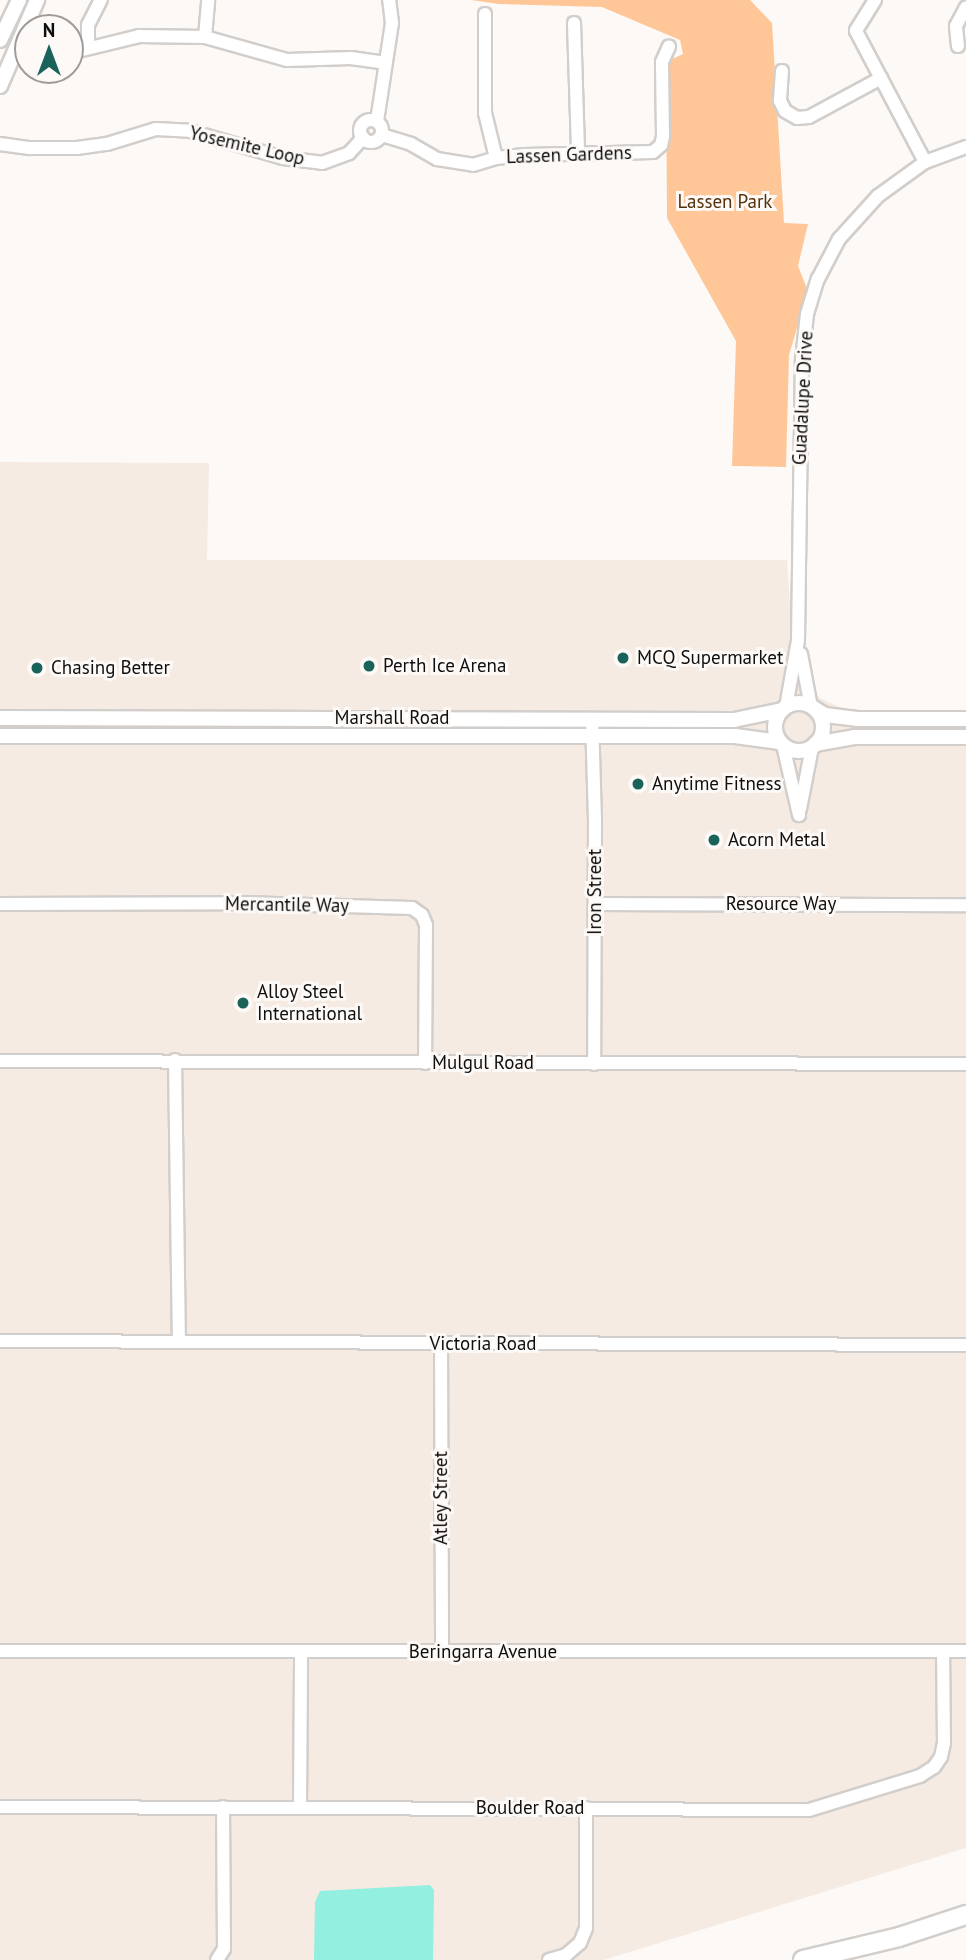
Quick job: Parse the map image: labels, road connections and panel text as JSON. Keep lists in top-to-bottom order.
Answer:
{
  "streets": {
    "main road": ["Marshall Road"],
    "street": [
      "Yosemite Loop",
      "Lassen Gardens",
      "Guadalupe Drive",
      "Iron Street",
      "Resource Way",
      "Mercantile Way",
      "Mulgul Road",
      "Victoria Road",
      "Atley Street",
      "Beringarra Avenue",
      "Boulder Road"
    ]
  },
  "crossings": [
    ["Yosemite Loop", "Lassen Gardens"],
    ["Guadalupe Drive", "Marshall Road"],
    ["Marshall Road", "Iron Street"],
    ["Iron Street", "Resource Way"],
    ["Iron Street", "Mulgul Road"],
    ["Mercantile Way", "Mulgul Road"],
    ["Victoria Road", "Atley Street"],
    ["Atley Street", "Beringarra Avenue"],
    ["Beringarra Avenue", "Boulder Road"]
  ],
  "parks": ["Lassen Park"],
  "places": [
    "MCQ Supermarket",
    "Perth Ice Arena",
    "Chasing Better",
    "Anytime Fitness",
    "Acorn Metal",
    "Alloy Steel International"
  ],
  "north": "top"
}
